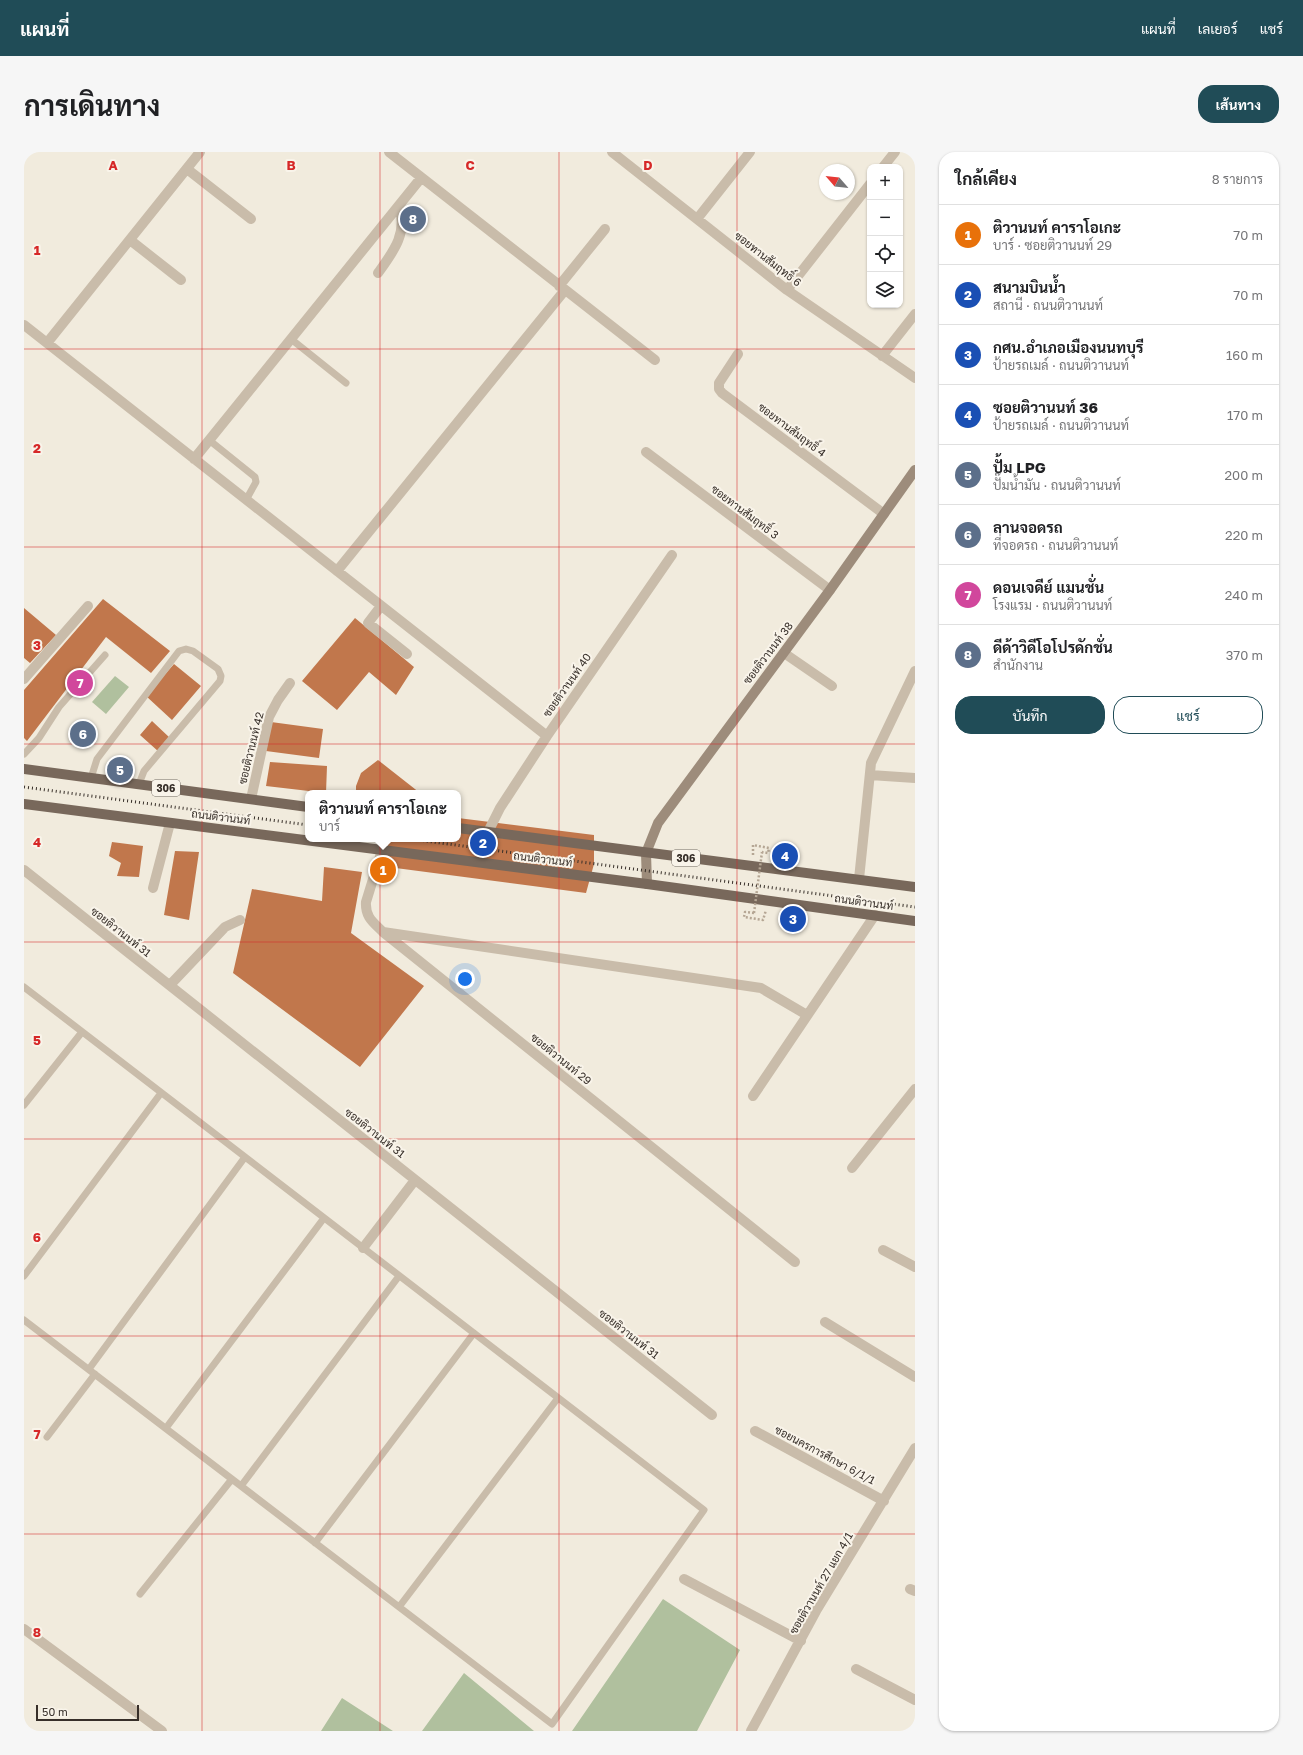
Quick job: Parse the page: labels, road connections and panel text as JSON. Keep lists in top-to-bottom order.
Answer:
{
  "streets": {
    "main road": ["306", "ถนนติวานนท์"],
    "street": [
      "ซอยทานสัมฤทธิ์ 6",
      "ซอยทานสัมฤทธิ์ 4",
      "ซอยทานสัมฤทธิ์ 3",
      "ซอยติวานนท์ 38",
      "ซอยติวานนท์ 40",
      "ซอยติวานนท์ 42",
      "ซอยติวานนท์ 31",
      "ซอยติวานนท์ 29",
      "ซอยนครการศึกษา 6/1/1",
      "ซอยติวานนท์ 27 แยก 4/1"
    ]
  },
  "crossings": [
    ["ซอยทานสัมฤทธิ์ 4", "ซอยติวานนท์ 38"],
    ["ซอยทานสัมฤทธิ์ 3", "ซอยติวานนท์ 38"],
    ["ซอยติวานนท์ 38", "ถนนติวานนท์"],
    ["ซอยติวานนท์ 40", "ถนนติวานนท์"],
    ["ซอยติวานนท์ 42", "ถนนติวานนท์"],
    ["ถนนติวานนท์", "ซอยติวานนท์ 29"],
    ["ซอยนครการศึกษา 6/1/1", "ซอยติวานนท์ 27 แยก 4/1"]
  ],
  "scale_bar": "50 m",
  "north": "top left",
  "page": {
    "header": "แผนที่",
    "nav": ["แผนที่", "เลเยอร์", "แชร์"],
    "buttons": [
      "เส้นทาง",
      ["บันทึก", "แชร์"]
    ],
    "title": "การเดินทาง",
    "heading": ["ใกล้เคียง", "8 รายการ"],
    "map_buttons": ["+", "−"],
    "pins": [
      "8",
      "7",
      "6",
      "5",
      "2",
      "4",
      "1",
      "3"
    ],
    "list": [
      {
        "mark": "1",
        "name": "ติวานนท์ คาราโอเกะ",
        "note": "บาร์ · ซอยติวานนท์ 29",
        "value": "70 m"
      },
      {
        "mark": "2",
        "name": "สนามบินน้ำ",
        "note": "สถานี · ถนนติวานนท์",
        "value": "70 m"
      },
      {
        "mark": "3",
        "name": "กศน.อำเภอเมืองนนทบุรี",
        "note": "ป้ายรถเมล์ · ถนนติวานนท์",
        "value": "160 m"
      },
      {
        "mark": "4",
        "name": "ซอยติวานนท์ 36",
        "note": "ป้ายรถเมล์ · ถนนติวานนท์",
        "value": "170 m"
      },
      {
        "mark": "5",
        "name": "ปั้ม LPG",
        "note": "ปั๊มน้ำมัน · ถนนติวานนท์",
        "value": "200 m"
      },
      {
        "mark": "6",
        "name": "ลานจอดรถ",
        "note": "ที่จอดรถ · ถนนติวานนท์",
        "value": "220 m"
      },
      {
        "mark": "7",
        "name": "ดอนเจดีย์ แมนชั่น",
        "note": "โรงแรม · ถนนติวานนท์",
        "value": "240 m"
      },
      {
        "mark": "8",
        "name": "ดีด้าวิดีโอโปรดักชั่น",
        "note": "สำนักงาน",
        "value": "370 m"
      }
    ],
    "popup": ["ติวานนท์ คาราโอเกะ", "บาร์"],
    "scale": "50 m"
  },
  "grid": {
    "columns": [
      "A",
      "B",
      "C",
      "D"
    ],
    "rows": [
      "1",
      "2",
      "3",
      "4",
      "5",
      "6",
      "7",
      "8"
    ]
  }
}
